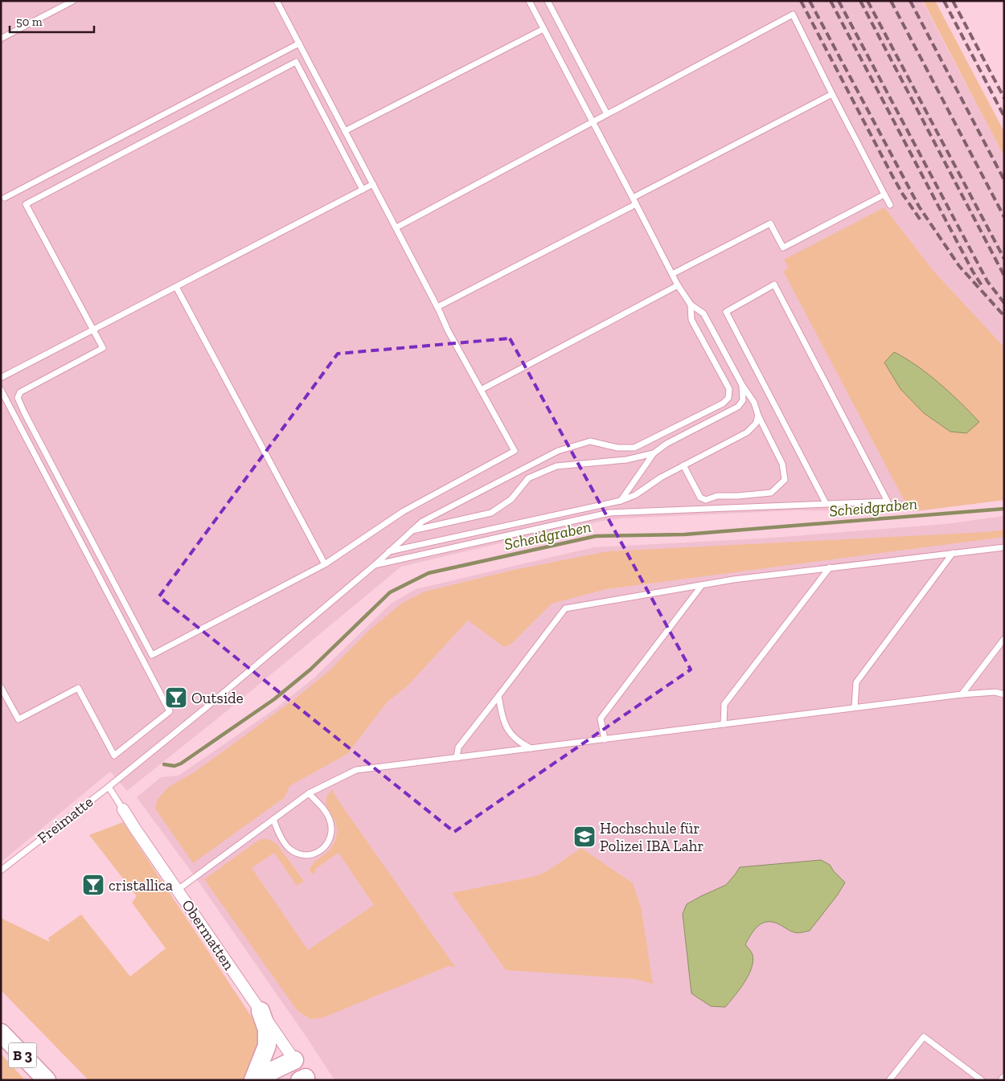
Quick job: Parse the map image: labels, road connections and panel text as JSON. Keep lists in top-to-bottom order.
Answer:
{
  "streets": {
    "main road": ["B 3"],
    "street": ["Obermatten"],
    "lane": ["Freimatte"]
  },
  "crossings": [
    ["Freimatte", "Obermatten"]
  ],
  "water": ["Scheidgraben"],
  "places": {
    "bar": ["Outside", "cristallica"],
    "school or university": ["Hochschule für Polizei IBA Lahr"]
  },
  "scale_bar": "50 m"
}
